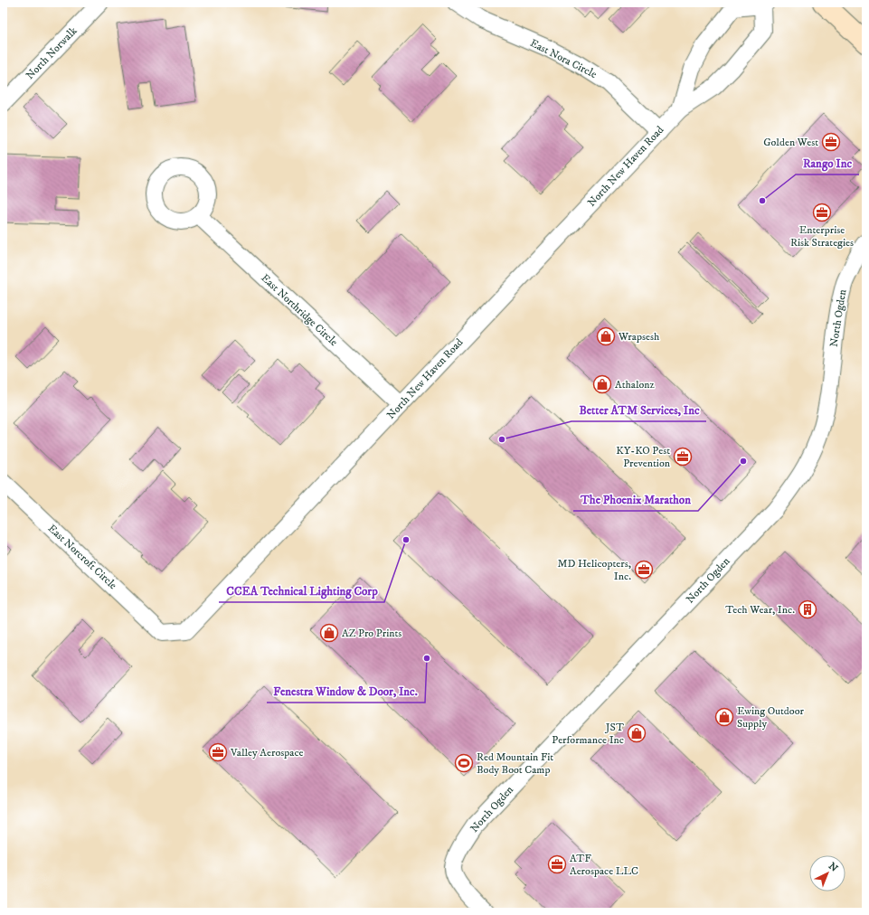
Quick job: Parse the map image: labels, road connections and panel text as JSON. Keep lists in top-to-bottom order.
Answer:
{
  "streets": {
    "street": [
      "North Norwalk",
      "East Nora Circle",
      "North New Haven Road",
      "East Northridge Circle",
      "North Ogden",
      "East Norcroft Circle"
    ]
  },
  "crossings": [
    ["East Nora Circle", "North New Haven Road"],
    ["North New Haven Road", "East Northridge Circle"],
    ["North New Haven Road", "East Norcroft Circle"]
  ],
  "places": {
    "office": [
      "Golden West",
      "Enterprise Risk Strategies",
      "KY-KO Pest Prevention",
      "MD Helicopters, Inc.",
      "Valley Aerospace",
      "ATF Aerospace LLC"
    ],
    "other": [
      "Rango Inc",
      "Better ATM Services, Inc",
      "The Phoenix Marathon",
      "CCEA Technical Lighting Corp",
      "Fenestra Window & Door, Inc."
    ],
    "shop": [
      "Wrapsesh",
      "Athalonz",
      "AZ Pro Prints",
      "Ewing Outdoor Supply",
      "JST Performance Inc"
    ],
    "building": ["Tech Wear, Inc."],
    "sports": ["Red Mountain Fit Body Boot Camp"]
  },
  "north": "top right"
}
